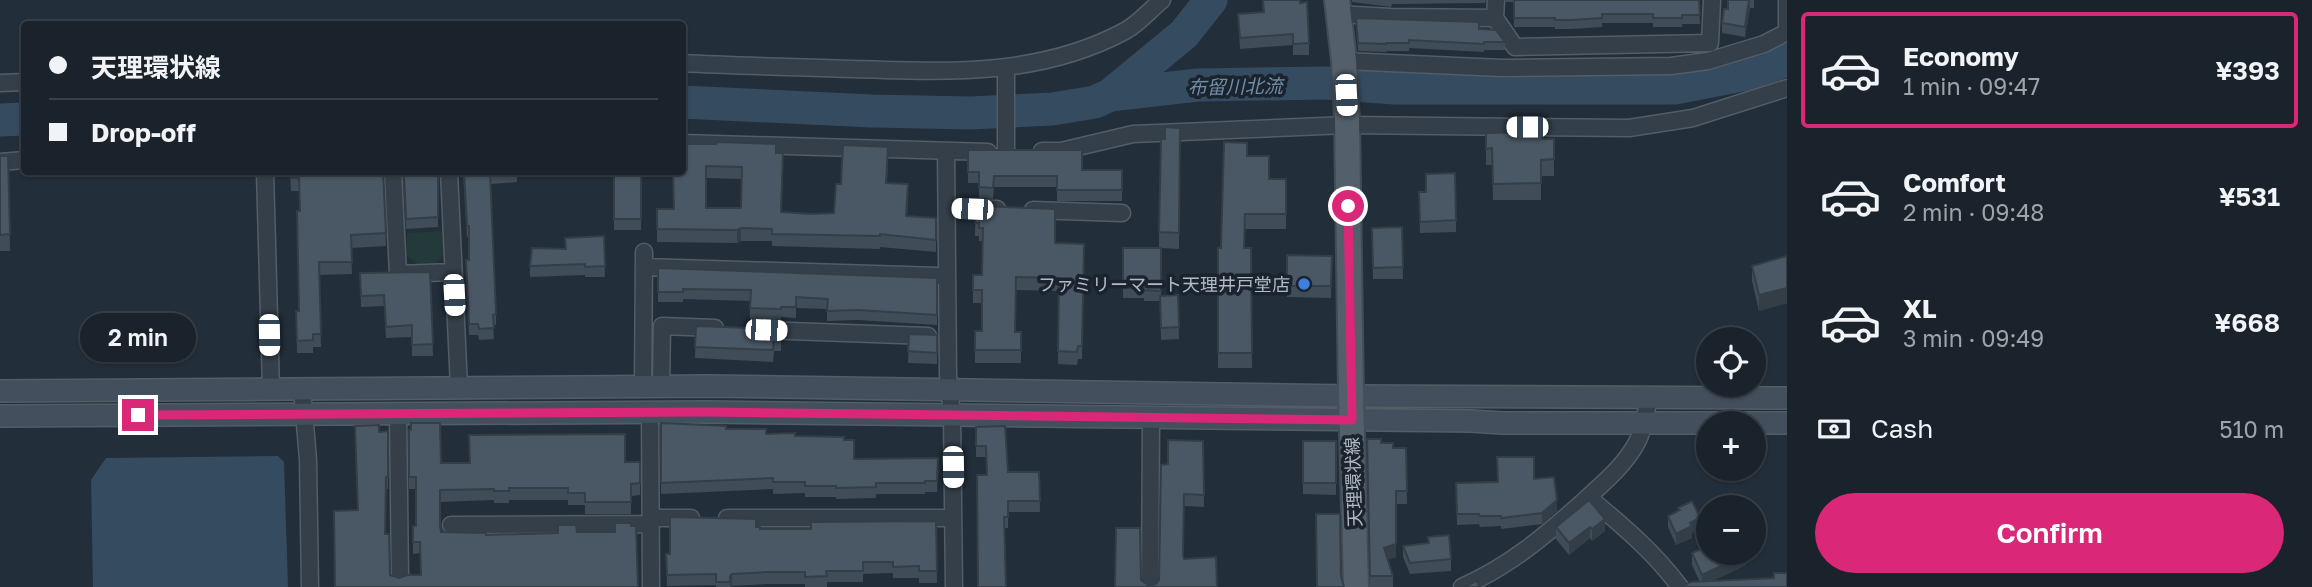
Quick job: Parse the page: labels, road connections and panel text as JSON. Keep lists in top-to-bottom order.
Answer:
{
  "streets": {
    "main road": ["天理環状線"]
  },
  "water": ["布留川北流"],
  "places": ["ファミリーマート天理井戸堂店"],
  "page": {
    "list": [
      {
        "name": "Economy",
        "note": "1 min · 09:47",
        "value": "¥393"
      },
      {
        "name": "Comfort",
        "note": "2 min · 09:48",
        "value": "¥531"
      },
      {
        "name": "XL",
        "note": "3 min · 09:49",
        "value": "¥668"
      }
    ],
    "banner": ["天理環状線", "Drop-off"],
    "bubble": "2 min",
    "map_buttons": ["+", "−"],
    "pay": ["Cash", "510 m"],
    "buttons": "Confirm"
  }
}
